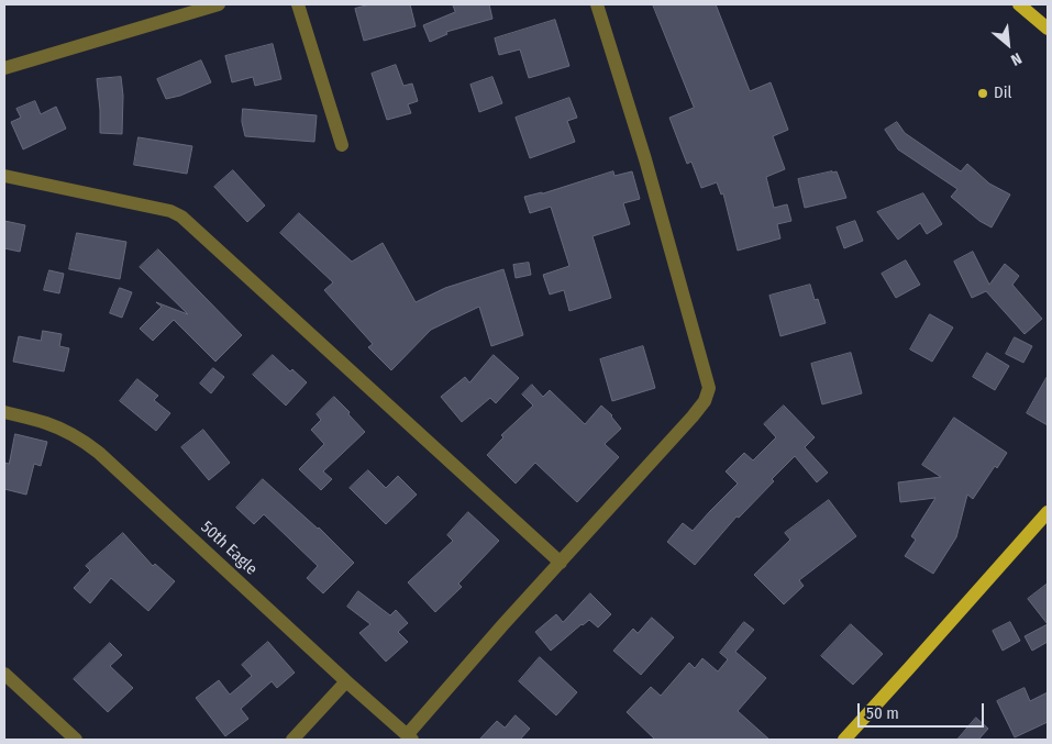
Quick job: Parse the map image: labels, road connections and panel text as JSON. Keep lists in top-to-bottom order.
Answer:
{
  "streets": {
    "street": ["50th Eagle"]
  },
  "places": ["Dil"],
  "scale_bar": "50 m",
  "north": "bottom right"
}
